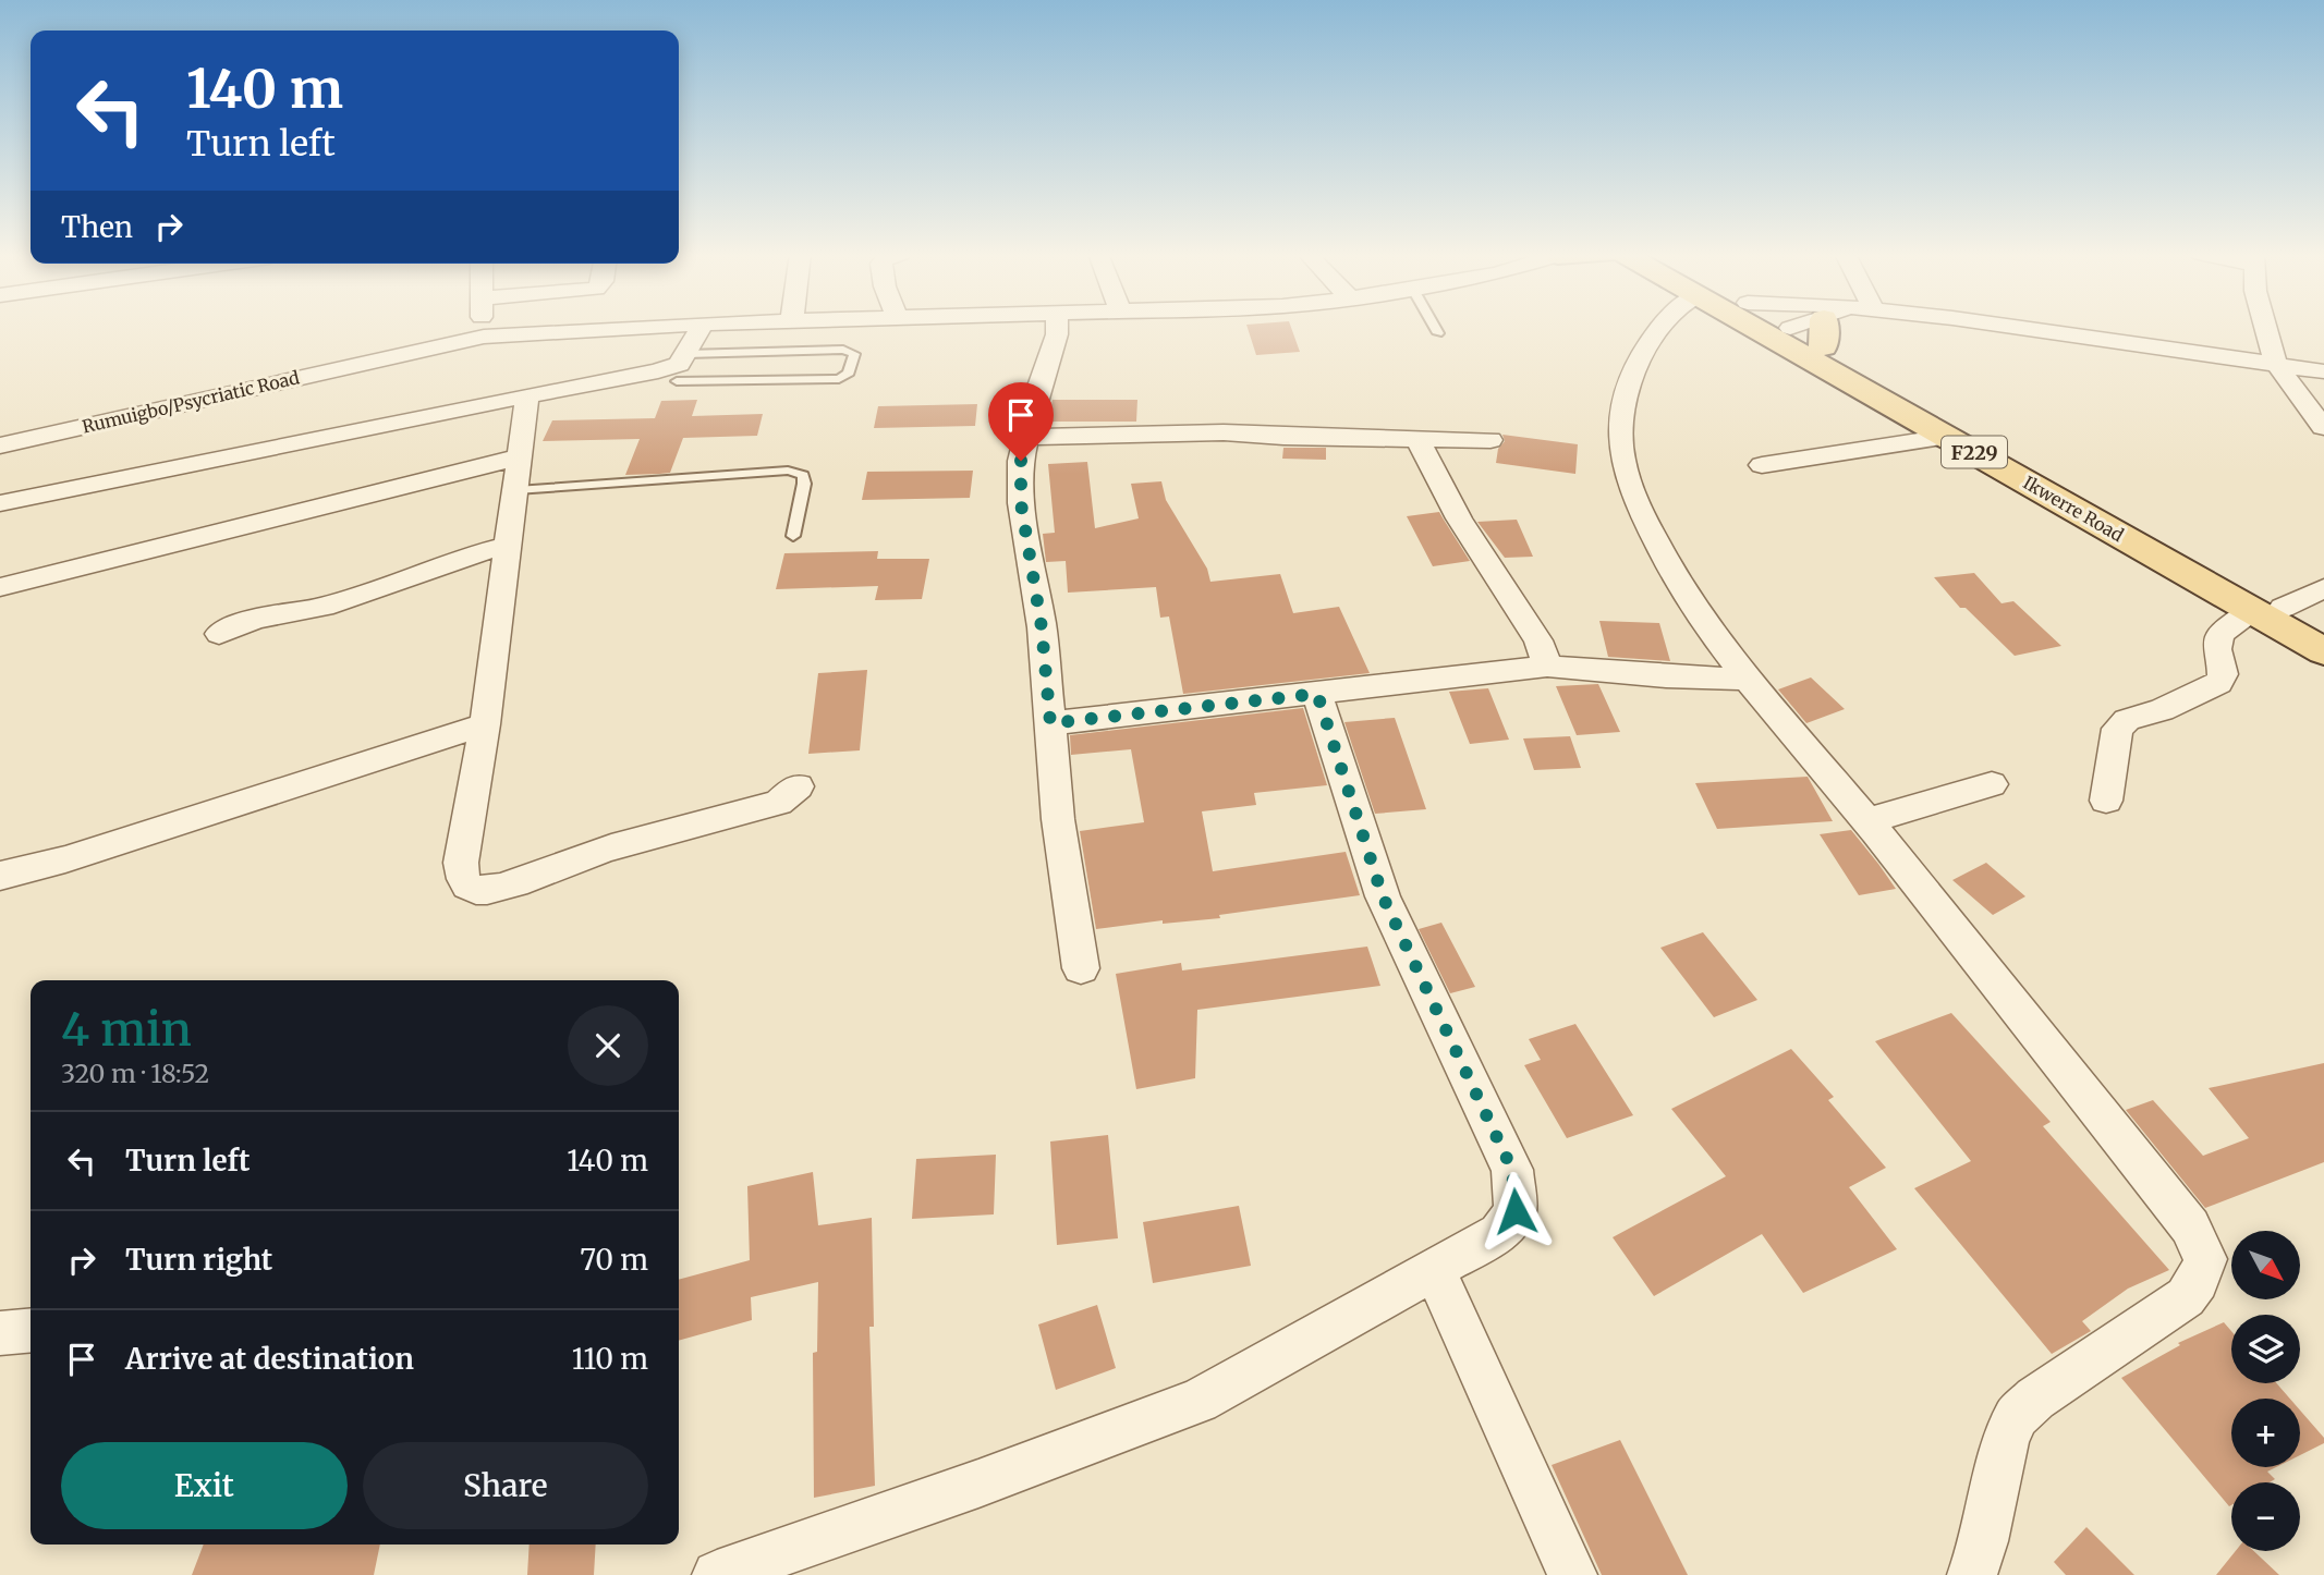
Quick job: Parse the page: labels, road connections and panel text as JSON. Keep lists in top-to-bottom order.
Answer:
{
  "streets": {
    "main road": ["F229", "Ikwerre Road"],
    "street": ["Rumuigbo/Psycriatic Road"]
  },
  "north": "bottom right",
  "page": {
    "turn": ["140 m", "Turn left"],
    "then": "Then",
    "heading": ["4 min", "320 m · 18:52"],
    "list": [
      {
        "name": "Turn left",
        "value": "140 m"
      },
      {
        "name": "Turn right",
        "value": "70 m"
      },
      {
        "name": "Arrive at destination",
        "value": "110 m"
      }
    ],
    "map_buttons": ["+", "−"],
    "buttons": ["Exit", "Share"]
  }
}
